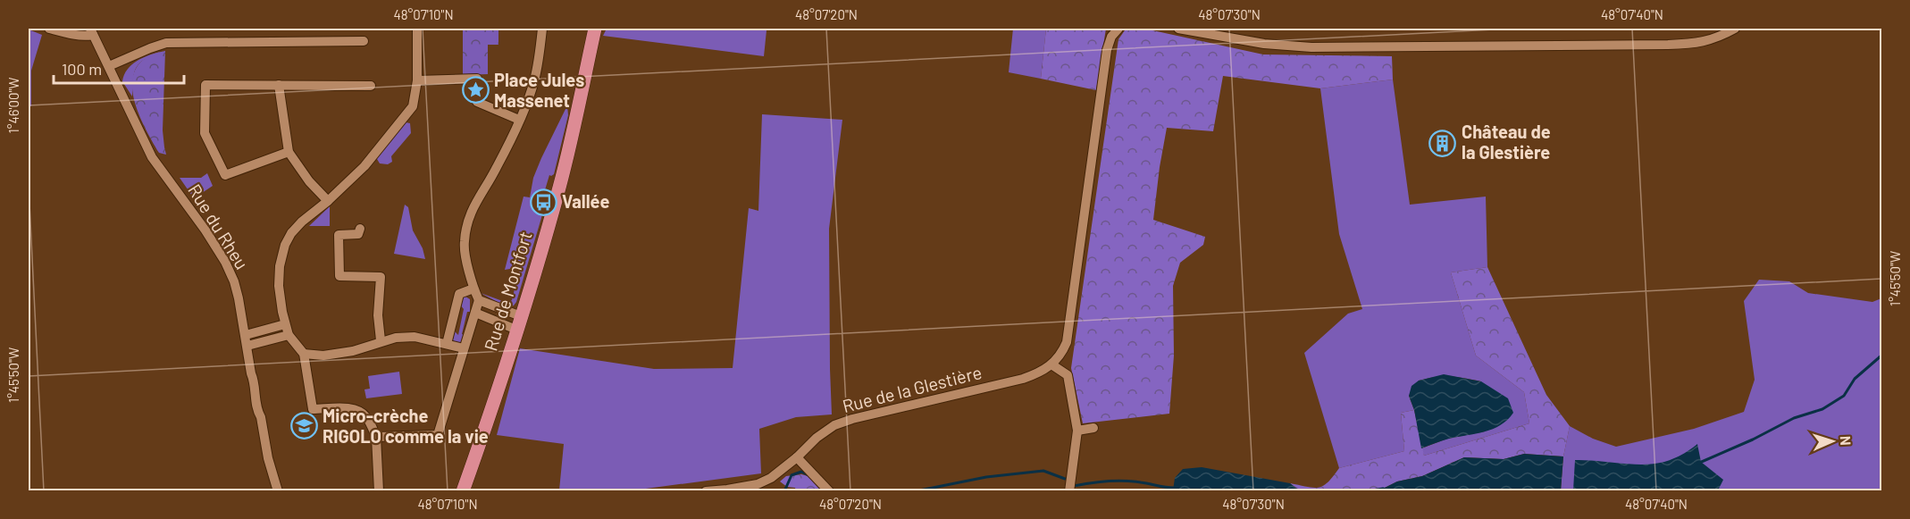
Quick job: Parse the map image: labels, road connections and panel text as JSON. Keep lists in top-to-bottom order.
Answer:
{
  "streets": {
    "main road": ["Rue de Montfort"],
    "street": ["Rue du Rheu", "Rue de la Glestière"]
  },
  "places": {
    "place": ["Place Jules Massenet"],
    "building": ["Château de la Glestière"],
    "bus stop": ["Vallée"],
    "school or university": ["Micro-crèche RIGOLO comme la vie"]
  },
  "scale_bar": "100 m",
  "north": "right",
  "coordinates": [
    "48°07'10\"N",
    "48°07'20\"N",
    "48°07'30\"N",
    "48°07'40\"N",
    "1°46'00\"W",
    "1°45'50\"W"
  ]
}
